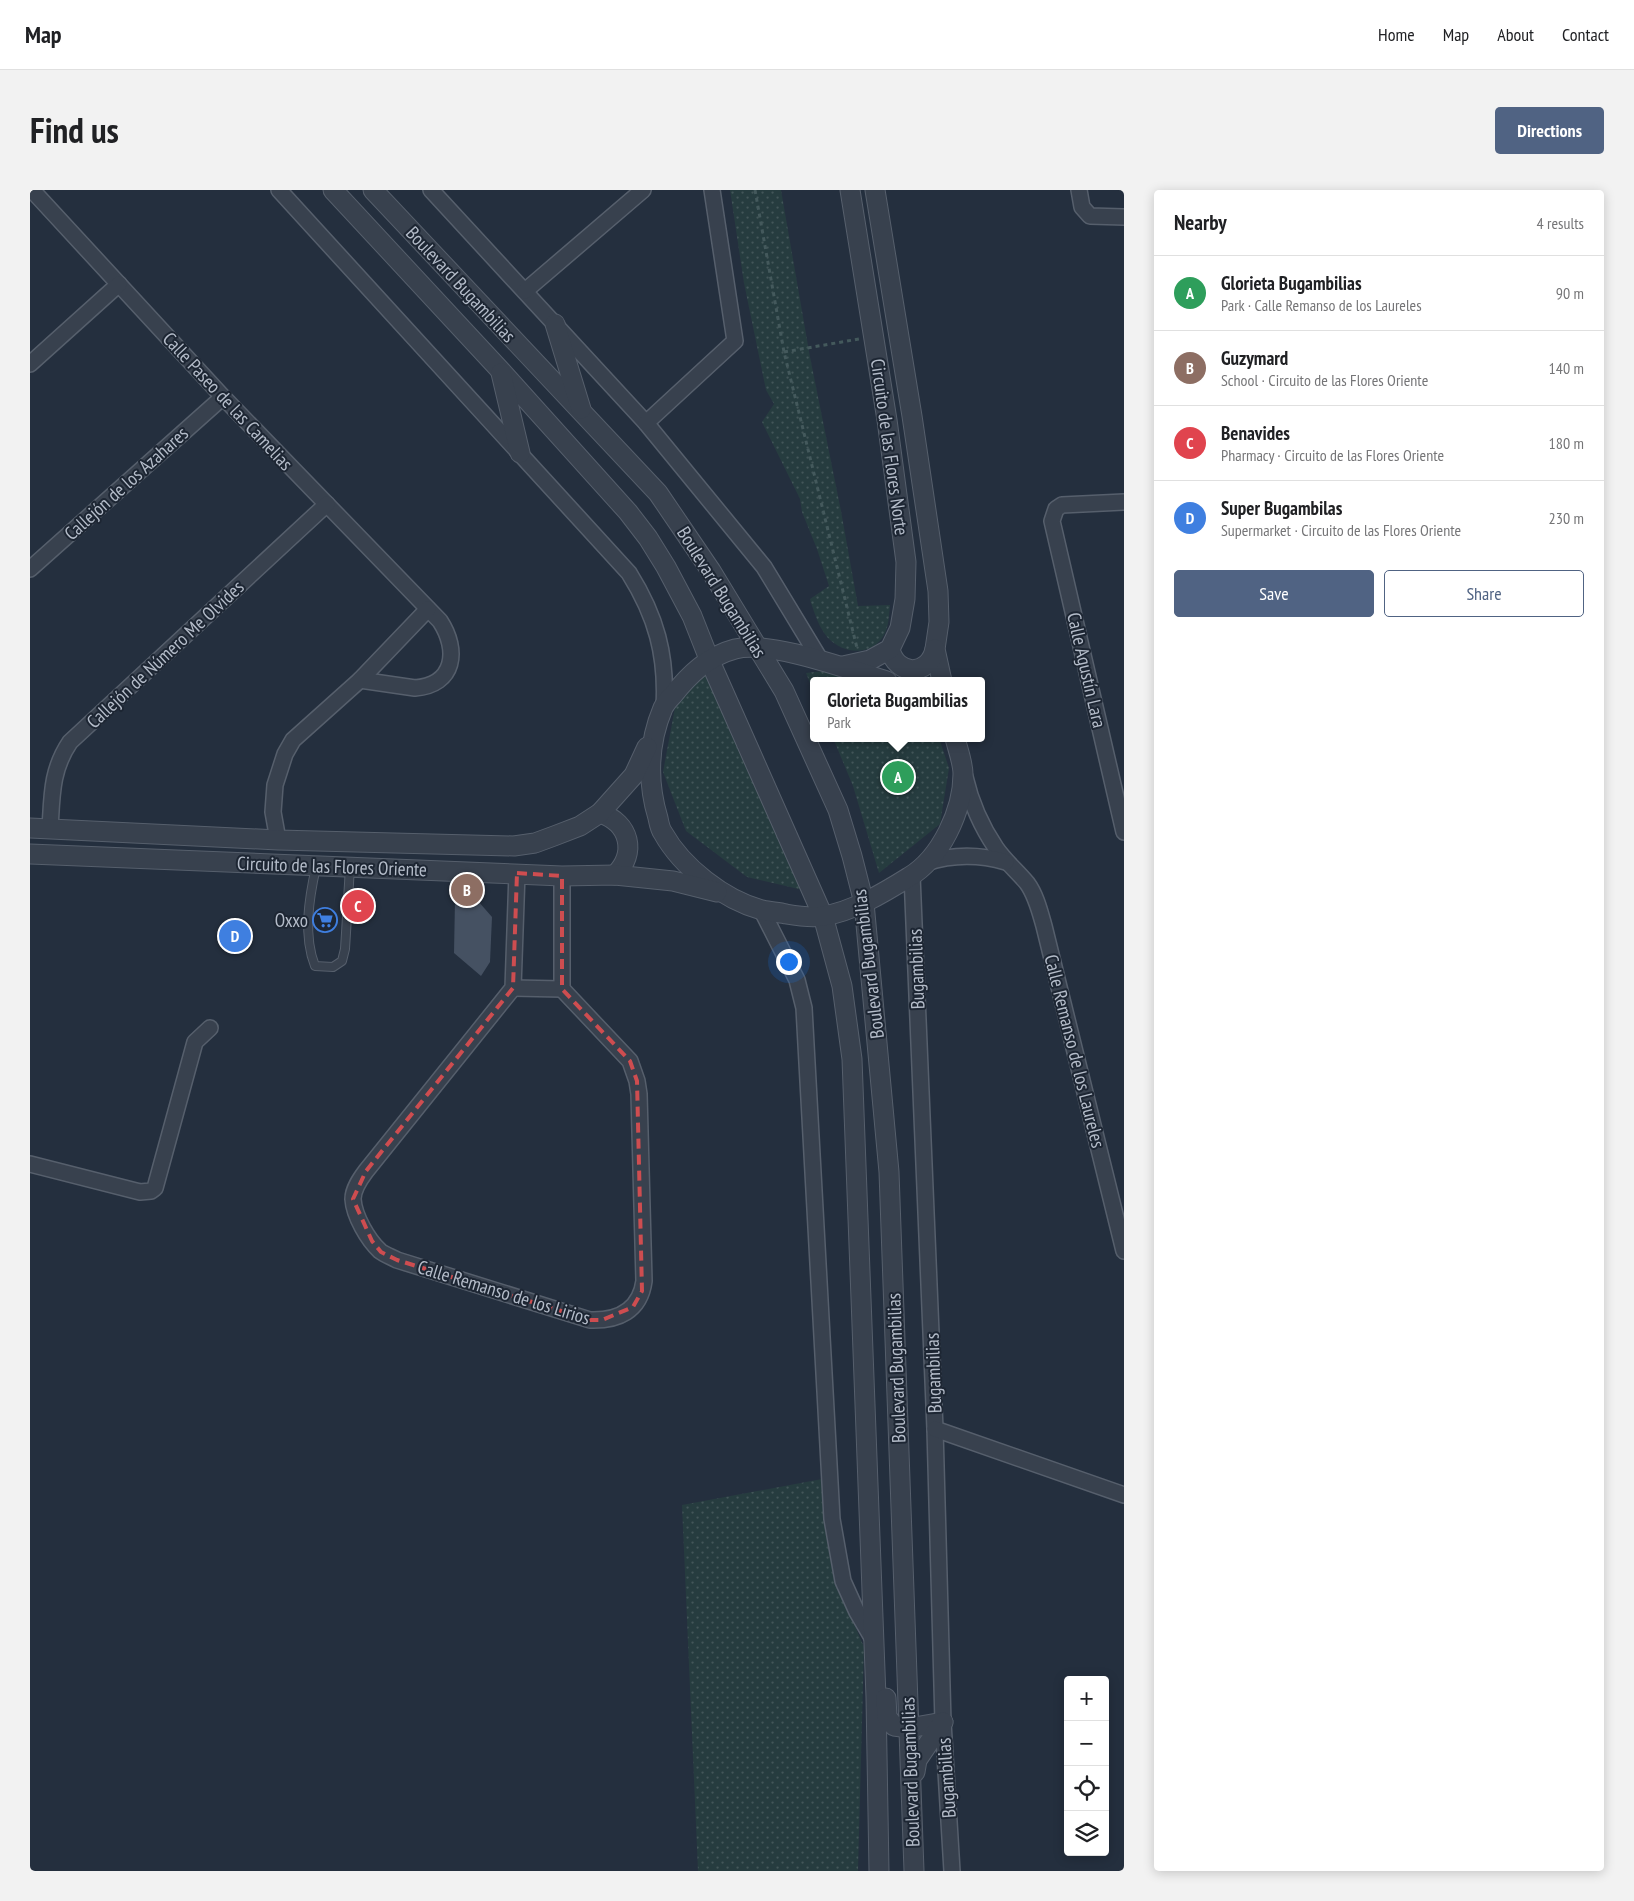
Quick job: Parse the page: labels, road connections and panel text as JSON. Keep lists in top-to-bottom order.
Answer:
{
  "streets": {
    "street": [
      "Boulevard Bugambilias",
      "Calle Paseo de las Camelias",
      "Circuito de las Flores Norte",
      "Callejón de los Azahares",
      "Callejón de Número Me Olvides",
      "Calle Agustín Lara",
      "Circuito de las Flores Oriente",
      "Bugambilias",
      "Calle Remanso de los Laureles",
      "Calle Remanso de los Lirios"
    ]
  },
  "crossings": [
    ["Calle Paseo de las Camelias", "Callejón de los Azahares"],
    ["Calle Paseo de las Camelias", "Callejón de Número Me Olvides"],
    ["Callejón de Número Me Olvides", "Circuito de las Flores Oriente"]
  ],
  "places": {
    "supermarket": ["Oxxo"]
  },
  "page": {
    "header": "Map",
    "nav": [
      "Home",
      "Map",
      "About",
      "Contact"
    ],
    "title": "Find us",
    "buttons": [
      "Directions",
      ["Save", "Share"]
    ],
    "heading": ["Nearby", "4 results"],
    "list": [
      {
        "mark": "A",
        "name": "Glorieta Bugambilias",
        "note": "Park · Calle Remanso de los Laureles",
        "value": "90 m"
      },
      {
        "mark": "B",
        "name": "Guzymard",
        "note": "School · Circuito de las Flores Oriente",
        "value": "140 m"
      },
      {
        "mark": "C",
        "name": "Benavides",
        "note": "Pharmacy · Circuito de las Flores Oriente",
        "value": "180 m"
      },
      {
        "mark": "D",
        "name": "Super Bugambilas",
        "note": "Supermarket · Circuito de las Flores Oriente",
        "value": "230 m"
      }
    ],
    "popup": ["Glorieta Bugambilias", "Park"],
    "pins": [
      "A",
      "B",
      "C",
      "D"
    ],
    "map_buttons": ["+", "−"]
  }
}
